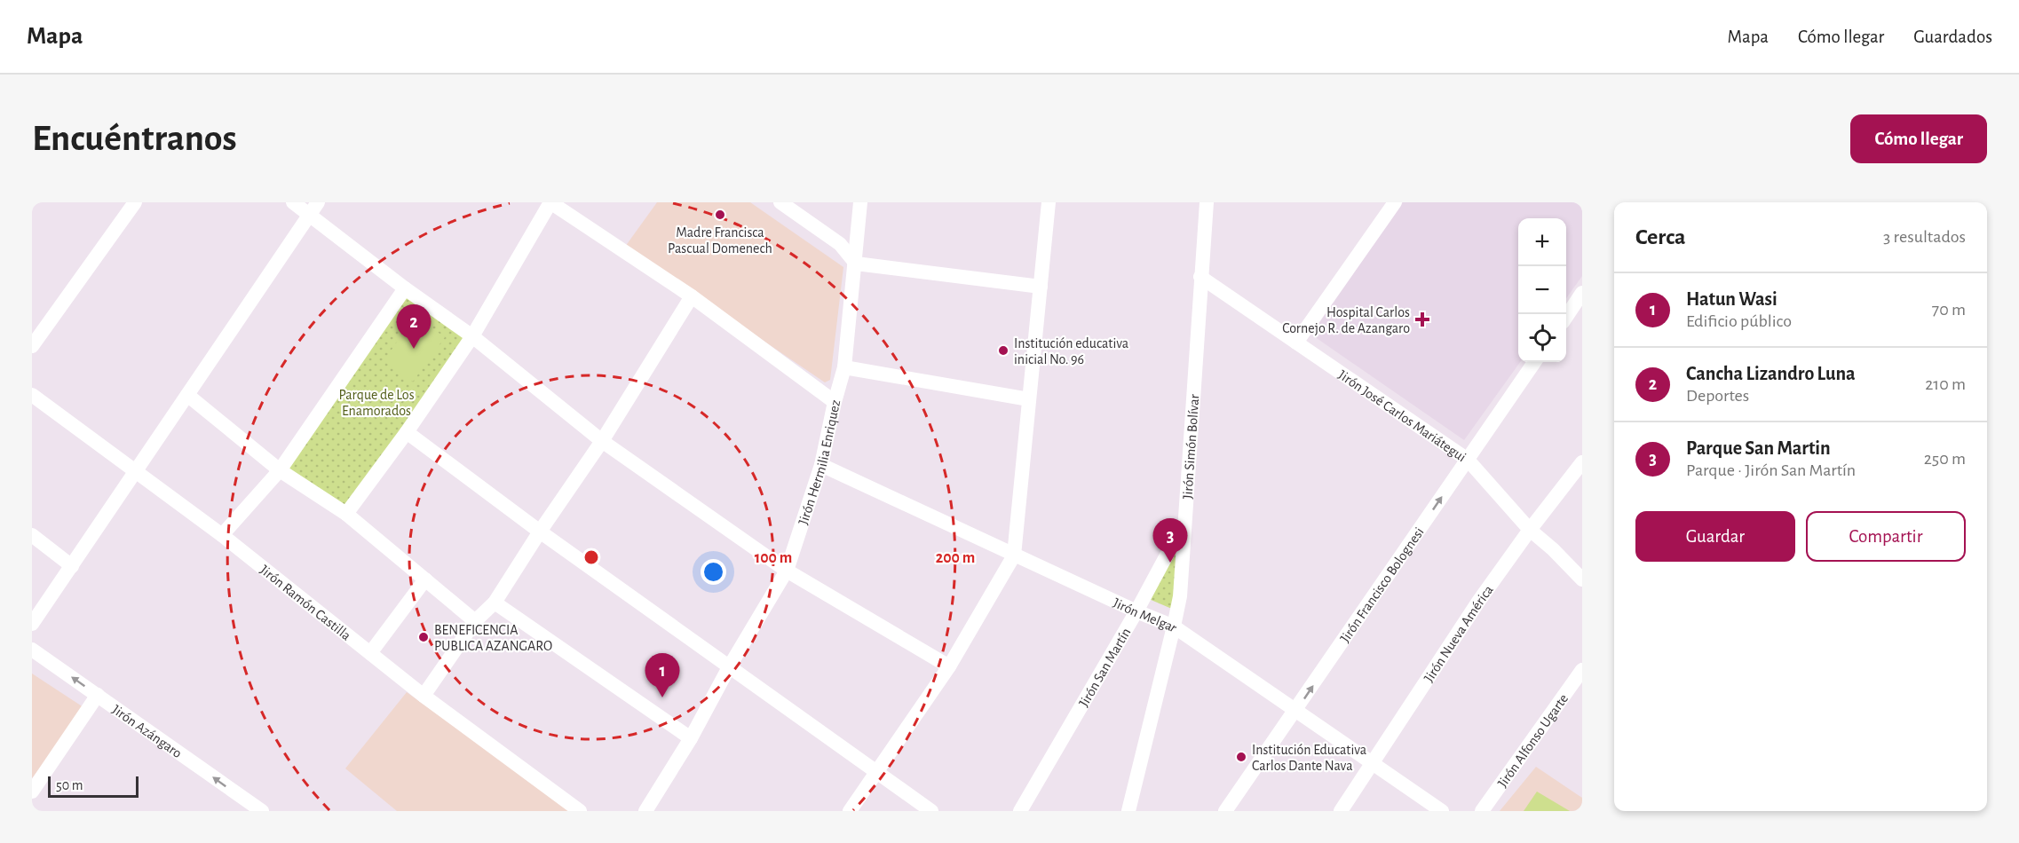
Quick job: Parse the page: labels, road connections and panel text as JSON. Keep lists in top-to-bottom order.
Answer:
{
  "streets": {
    "street": [
      "Jirón José Carlos Mariátegui",
      "Jirón Simón Bolívar",
      "Jirón Hermilia Enriquez",
      "Jirón Francisco Bolognesi",
      "Jirón Ramón Castilla",
      "Jirón Melgar",
      "Jirón Nueva América",
      "Jirón San Martín",
      "Jirón Azángaro",
      "Jirón Alfonso Ugarte"
    ]
  },
  "crossings": [
    ["Jirón José Carlos Mariátegui", "Jirón Simón Bolívar"],
    ["Jirón José Carlos Mariátegui", "Jirón Francisco Bolognesi"],
    ["Jirón José Carlos Mariátegui", "Jirón Nueva América"],
    ["Jirón Simón Bolívar", "Jirón Melgar"],
    ["Jirón Simón Bolívar", "Jirón San Martín"],
    ["Jirón Hermilia Enriquez", "Jirón Melgar"],
    ["Jirón Francisco Bolognesi", "Jirón Melgar"],
    ["Jirón Melgar", "Jirón Nueva América"],
    ["Jirón Melgar", "Jirón San Martín"]
  ],
  "one_way": ["Jirón Francisco Bolognesi", "Jirón Azángaro"],
  "parks": ["Parque de Los Enamorados"],
  "places": {
    "other": [
      "Madre Francisca Pascual Domenech",
      "Institución educativa inicial No. 96",
      "BENEFICENCIA PUBLICA AZANGARO",
      "Institución Educativa Carlos Dante Nava"
    ],
    "health": ["Hospital Carlos Cornejo R. de Azangaro"]
  },
  "scale_bar": "50 m",
  "page": {
    "header": "Mapa",
    "nav": ["Mapa", "Cómo llegar", "Guardados"],
    "buttons": [
      "Cómo llegar",
      ["Guardar", "Compartir"]
    ],
    "title": "Encuéntranos",
    "heading": ["Cerca", "3 resultados"],
    "map_buttons": ["+", "−"],
    "list": [
      {
        "mark": "1",
        "name": "Hatun Wasi",
        "note": "Edificio público",
        "value": "70 m"
      },
      {
        "mark": "2",
        "name": "Cancha Lizandro Luna",
        "note": "Deportes",
        "value": "210 m"
      },
      {
        "mark": "3",
        "name": "Parque San Martin",
        "note": "Parque · Jirón San Martín",
        "value": "250 m"
      }
    ],
    "pins": ["2", "3", "1"],
    "scale": "50 m"
  },
  "rings": ["100 m", "200 m"]
}
